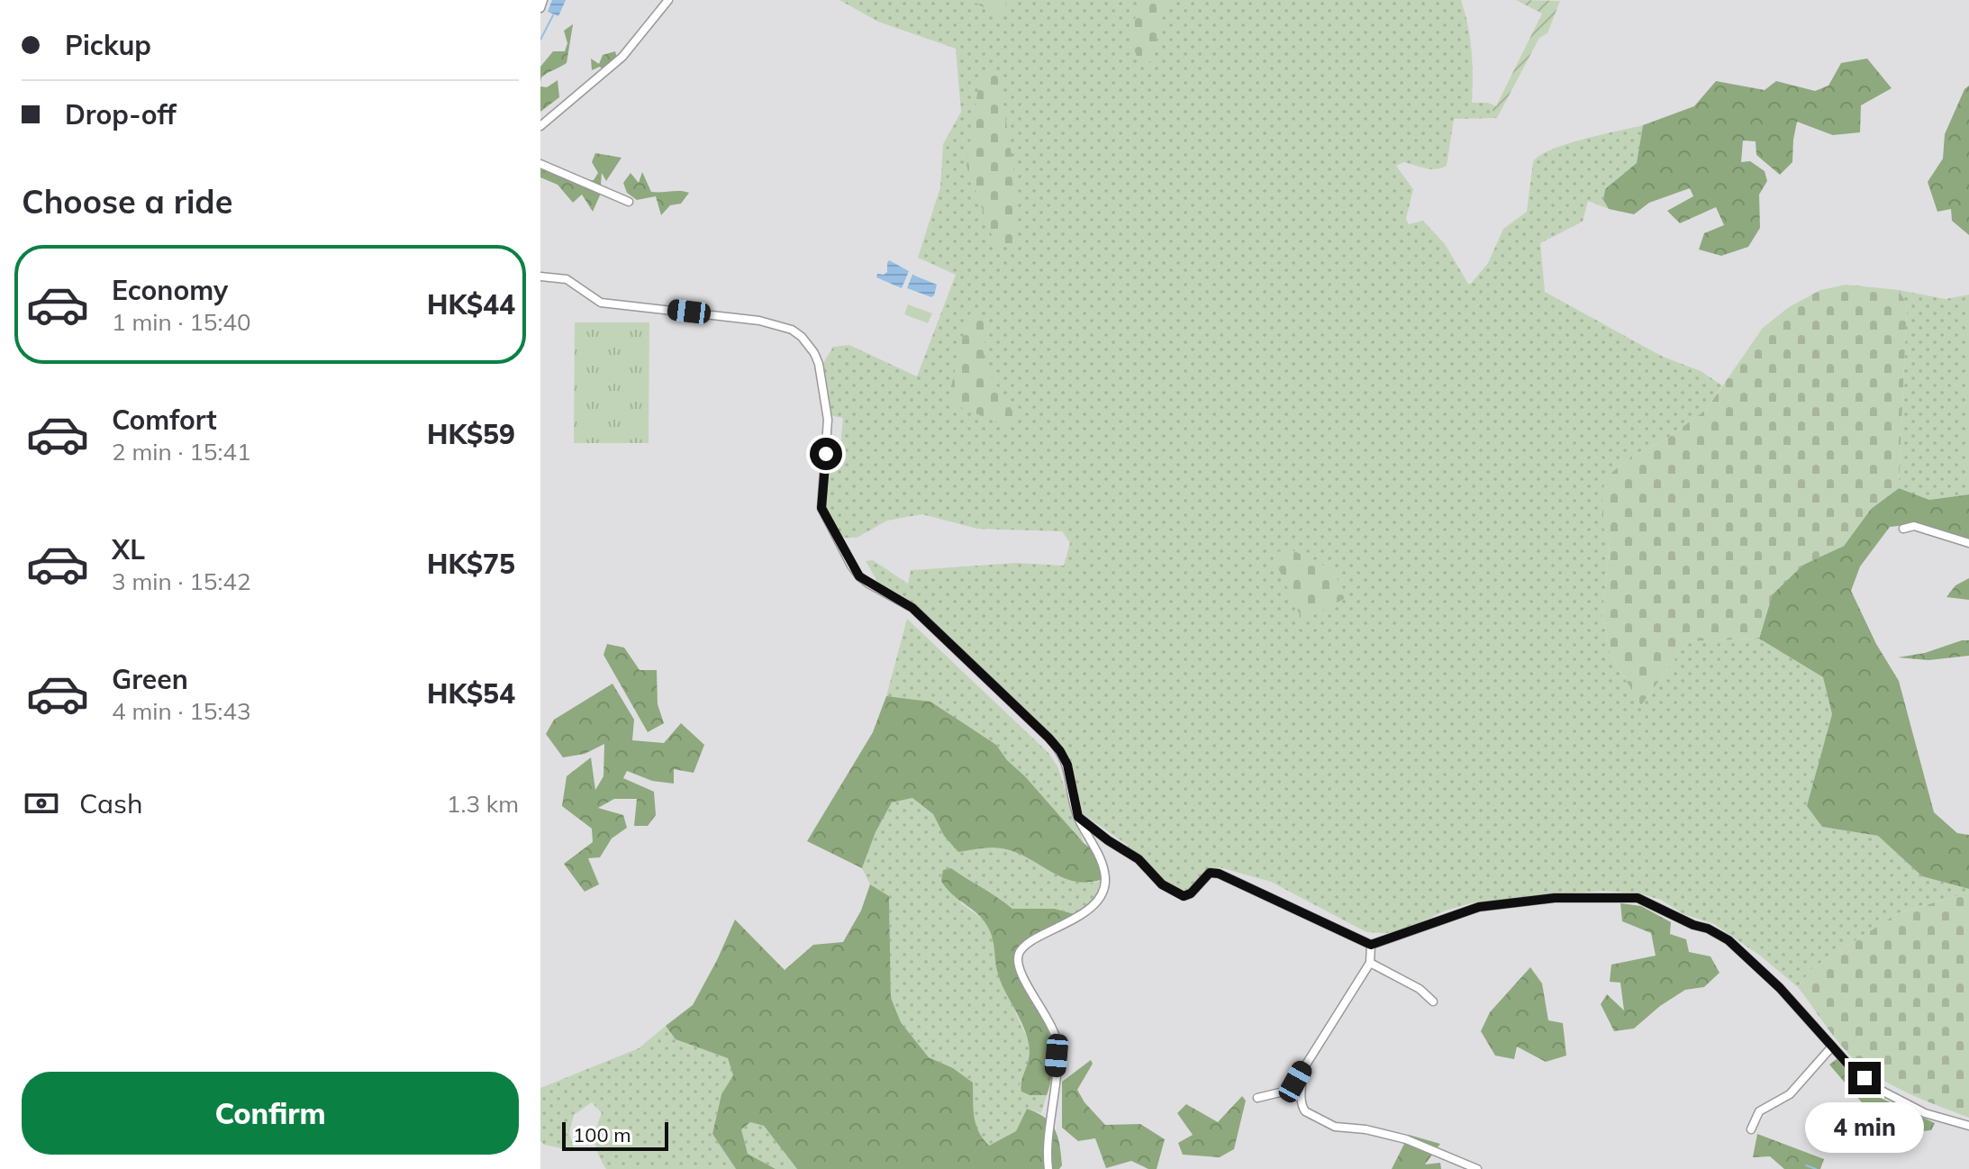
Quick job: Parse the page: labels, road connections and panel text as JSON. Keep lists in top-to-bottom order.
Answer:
{
  "scale_bar": "100 m",
  "page": {
    "banner": ["Pickup", "Drop-off"],
    "heading": "Choose a ride",
    "list": [
      {
        "name": "Economy",
        "note": "1 min · 15:40",
        "value": "HK$44"
      },
      {
        "name": "Comfort",
        "note": "2 min · 15:41",
        "value": "HK$59"
      },
      {
        "name": "XL",
        "note": "3 min · 15:42",
        "value": "HK$75"
      },
      {
        "name": "Green",
        "note": "4 min · 15:43",
        "value": "HK$54"
      }
    ],
    "pay": ["Cash", "1.3 km"],
    "buttons": "Confirm",
    "bubble": "4 min",
    "scale": "100 m"
  }
}
